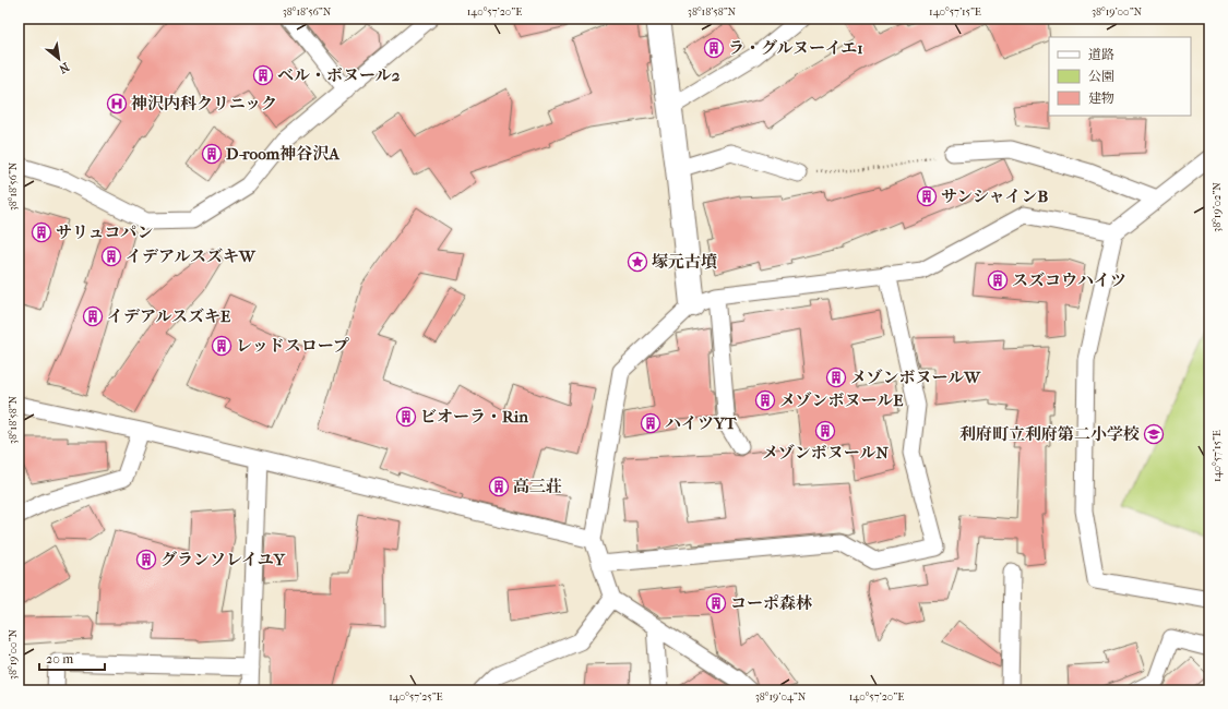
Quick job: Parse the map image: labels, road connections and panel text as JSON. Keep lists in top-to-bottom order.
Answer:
{
  "places": {
    "building": [
      "ラ・グルヌーイエ1",
      "ベル・ボヌール2",
      "D-room神谷沢A",
      "サンシャインB",
      "サリュコパン",
      "イデアルスズキW",
      "スズコウハイツ",
      "イデアルスズキE",
      "レッドスロープ",
      "メゾンボヌールW",
      "メゾンボヌールE",
      "ビオーラ・Rin",
      "ハイツYT",
      "メゾンボヌールN",
      "高三荘",
      "グランソレイユY",
      "コーポ森林"
    ],
    "hospital": ["神沢内科クリニック"],
    "place": ["塚元古墳"],
    "school or university": ["利府町立利府第二小学校"]
  },
  "legend": ["道路", "公園", "建物"],
  "scale_bar": "20 m",
  "north": "bottom right",
  "coordinates": [
    "38°18'56\"N",
    "140°57'20\"E",
    "38°18'58\"N",
    "140°57'15\"E",
    "38°19'00\"N",
    "38°19'02\"N",
    "140°57'25\"E",
    "38°19'04\"N"
  ]
}
